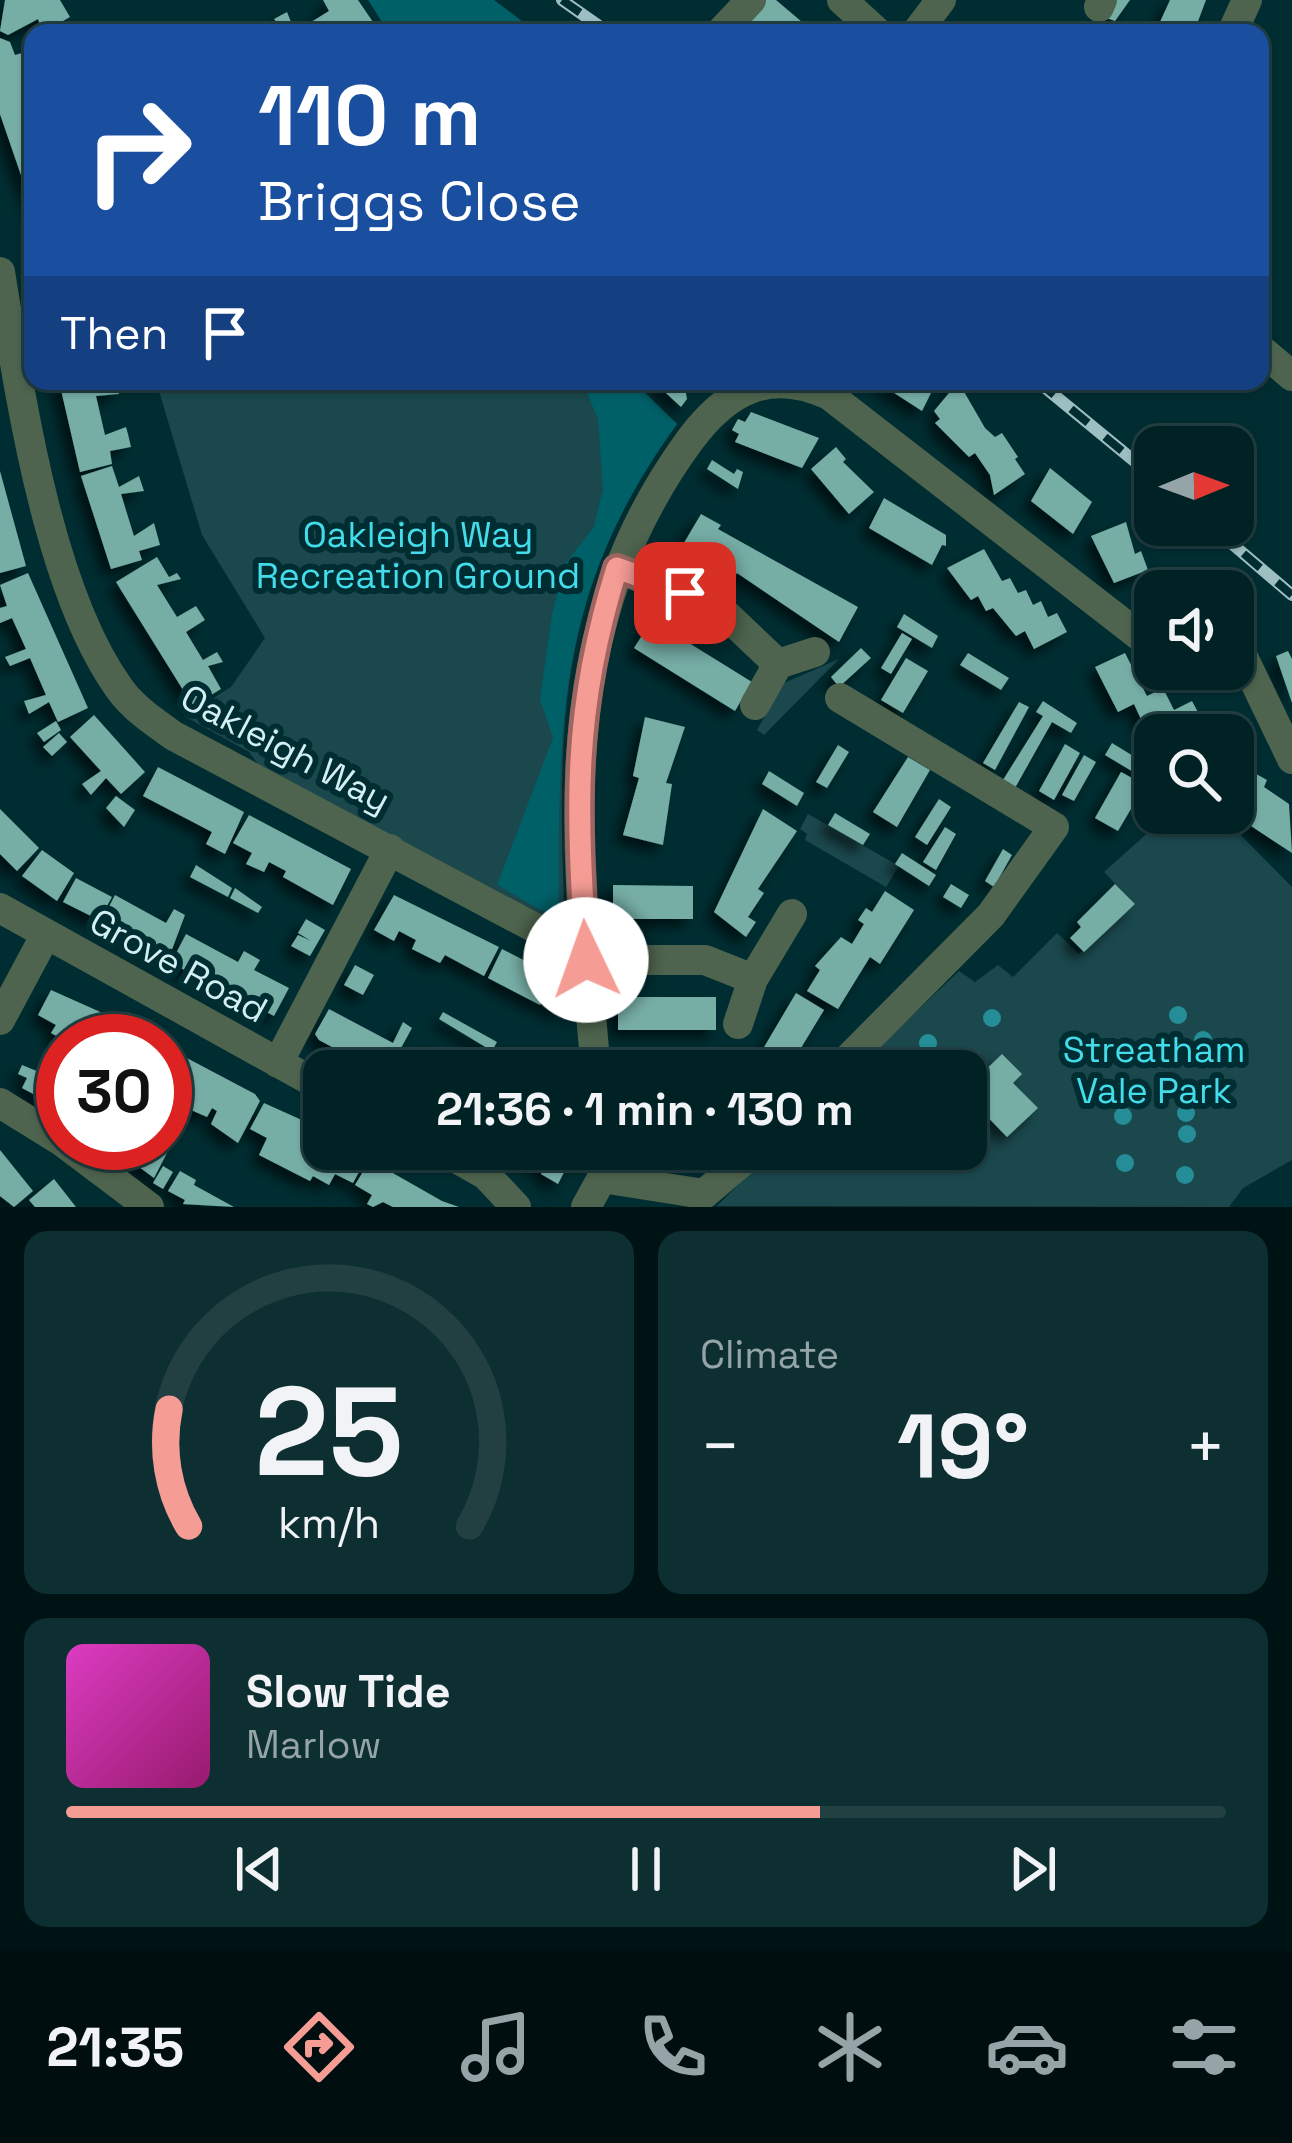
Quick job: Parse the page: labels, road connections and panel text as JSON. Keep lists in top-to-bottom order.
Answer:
{
  "streets": {
    "street": ["Oakleigh Way", "Grove Road"]
  },
  "parks": ["Oakleigh Way Recreation Ground", "Streatham Vale Park"],
  "north": "right",
  "page": {
    "turn": ["110 m", "Briggs Close"],
    "then": "Then",
    "limit": "30",
    "trip": "21:36 · 1 min · 130 m",
    "tile": "Climate",
    "heat": ["−", "19°", "+"],
    "song": ["Slow Tide", "Marlow"],
    "tabs": "21:35",
    "gauge": ["25", "km/h"]
  }
}
